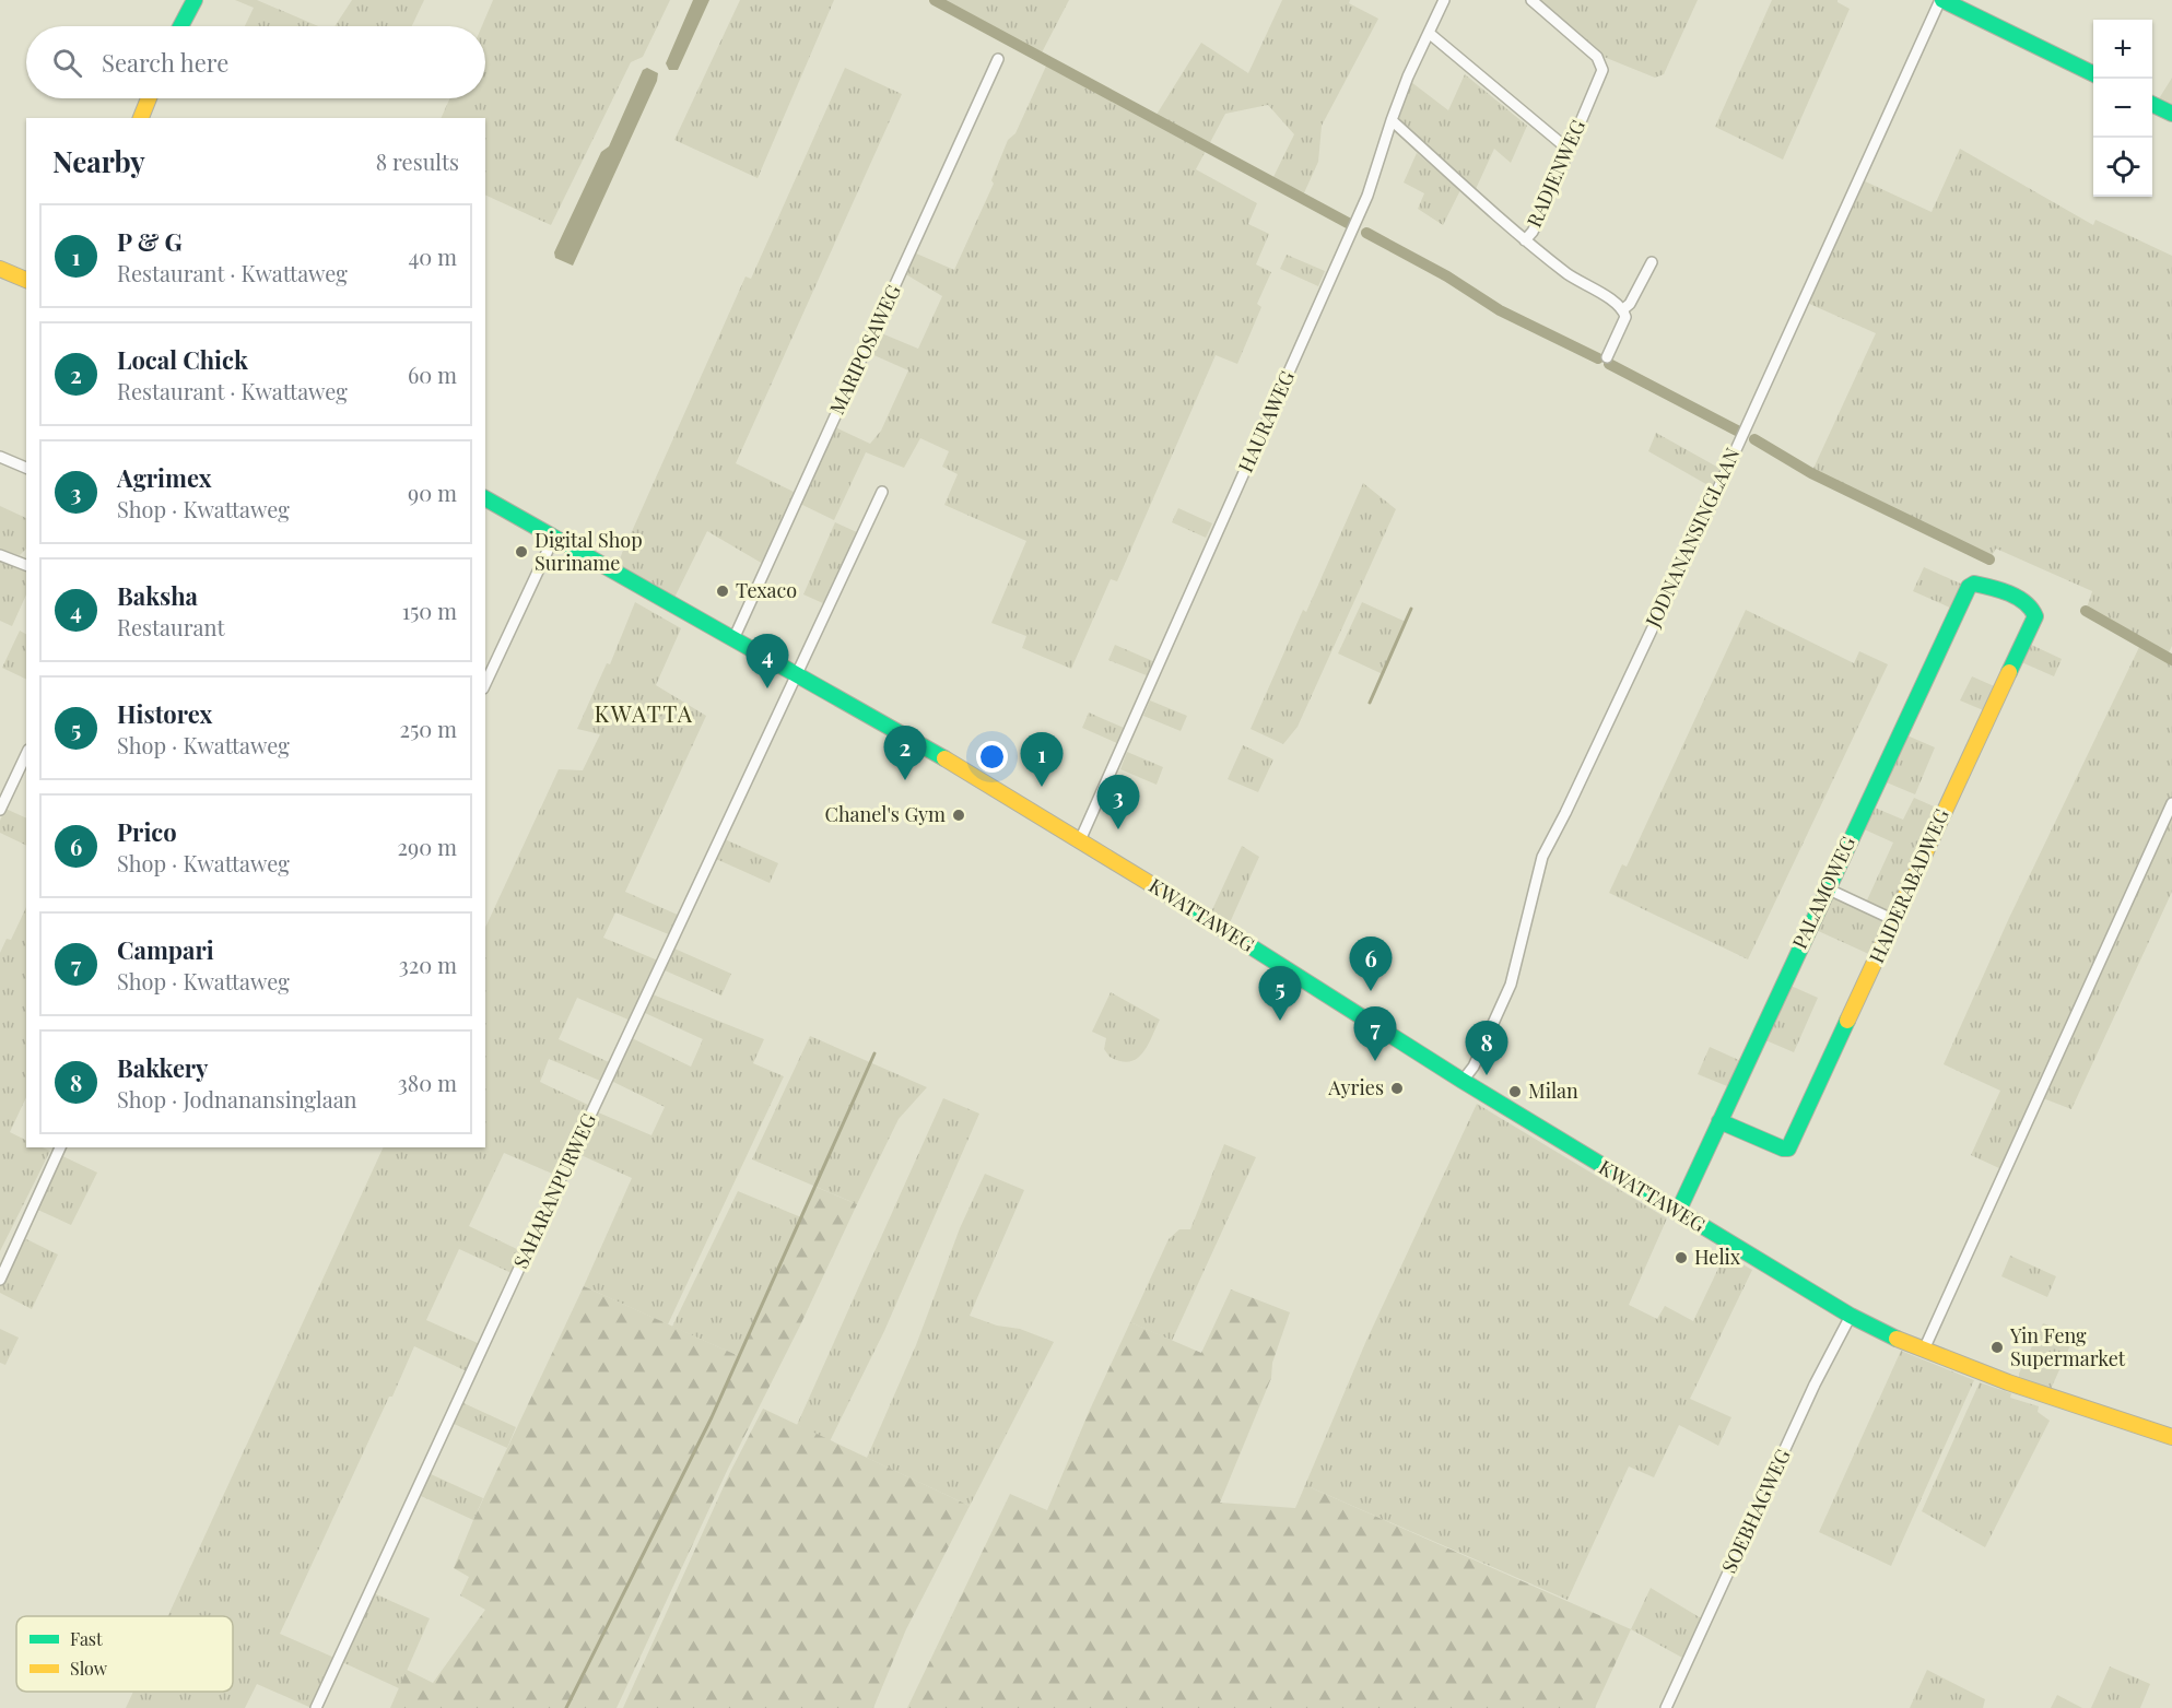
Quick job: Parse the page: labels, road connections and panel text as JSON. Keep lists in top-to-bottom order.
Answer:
{
  "streets": {
    "main road": ["HAIDERABADWEG", "PALAMOWEG", "KWATTAWEG"],
    "street": [
      "RADJENWEG",
      "MARIPOSAWEG",
      "HAURAWEG",
      "JODNANANSINGLAAN",
      "SAHARANPURWEG",
      "SOEBHAGWEG"
    ]
  },
  "crossings": [
    ["RADJENWEG", "HAURAWEG"],
    ["MARIPOSAWEG", "KWATTAWEG"],
    ["HAURAWEG", "KWATTAWEG"],
    ["JODNANANSINGLAAN", "KWATTAWEG"],
    ["HAIDERABADWEG", "PALAMOWEG"],
    ["PALAMOWEG", "KWATTAWEG"],
    ["KWATTAWEG", "SAHARANPURWEG"],
    ["KWATTAWEG", "SOEBHAGWEG"]
  ],
  "districts": ["KWATTA"],
  "places": [
    "Digital Shop Suriname",
    "Texaco",
    "Chanel's Gym",
    "Ayries",
    "Milan",
    "Helix",
    "Yin Feng Supermarket"
  ],
  "legend": ["Fast", "Slow"],
  "page": {
    "map_buttons": ["+", "−"],
    "search": "Search here",
    "heading": ["Nearby", "8 results"],
    "list": [
      {
        "mark": "1",
        "name": "P & G",
        "note": "Restaurant · Kwattaweg",
        "value": "40 m"
      },
      {
        "mark": "2",
        "name": "Local Chick",
        "note": "Restaurant · Kwattaweg",
        "value": "60 m"
      },
      {
        "mark": "3",
        "name": "Agrimex",
        "note": "Shop · Kwattaweg",
        "value": "90 m"
      },
      {
        "mark": "4",
        "name": "Baksha",
        "note": "Restaurant",
        "value": "150 m"
      },
      {
        "mark": "5",
        "name": "Historex",
        "note": "Shop · Kwattaweg",
        "value": "250 m"
      },
      {
        "mark": "6",
        "name": "Prico",
        "note": "Shop · Kwattaweg",
        "value": "290 m"
      },
      {
        "mark": "7",
        "name": "Campari",
        "note": "Shop · Kwattaweg",
        "value": "320 m"
      },
      {
        "mark": "8",
        "name": "Bakkery",
        "note": "Shop · Jodnanansinglaan",
        "value": "380 m"
      }
    ],
    "pins": [
      "4",
      "2",
      "1",
      "3",
      "6",
      "5",
      "7",
      "8"
    ]
  }
}
